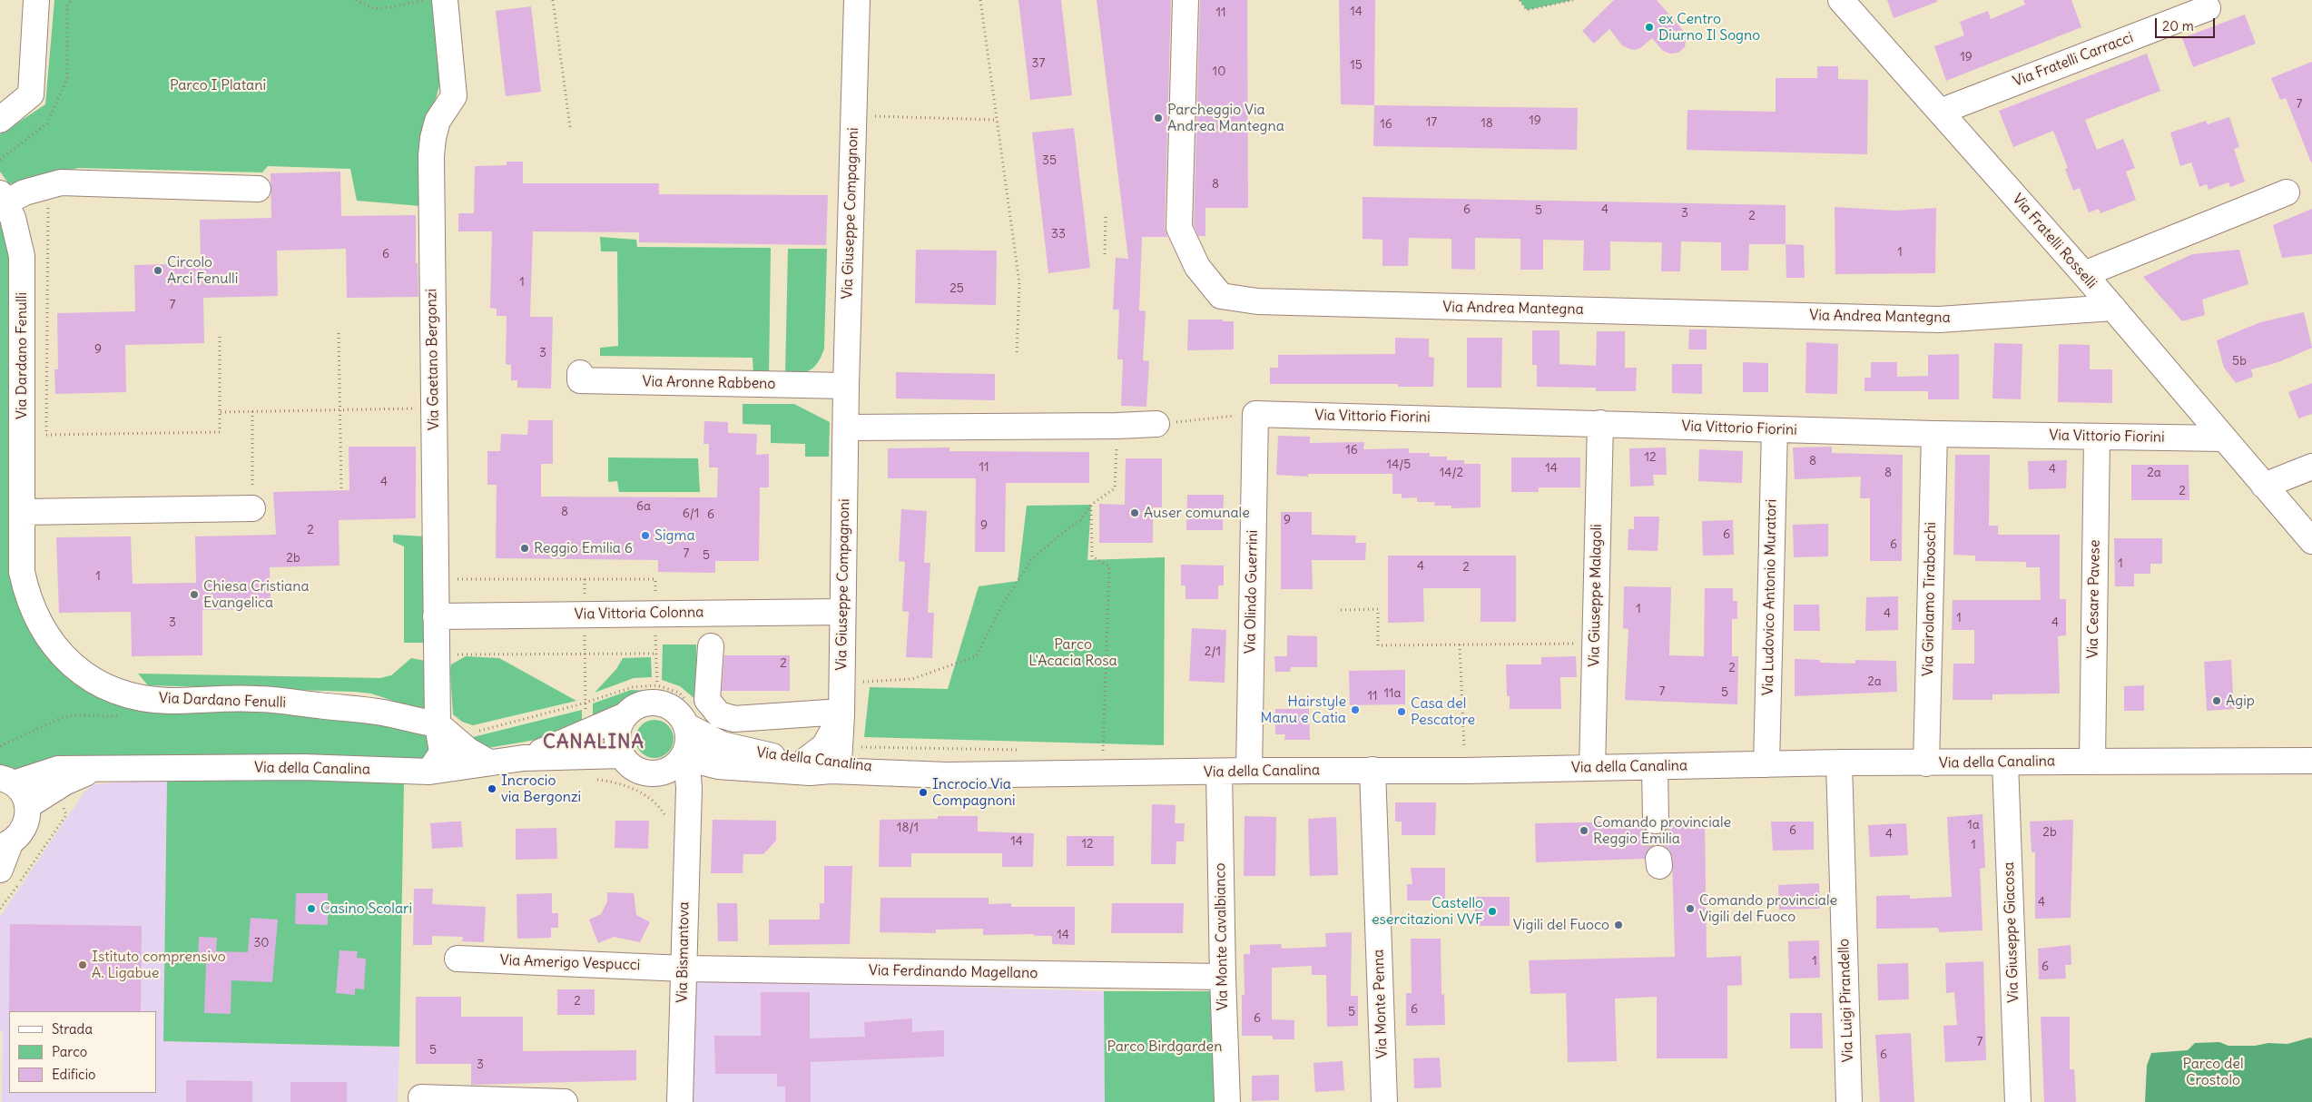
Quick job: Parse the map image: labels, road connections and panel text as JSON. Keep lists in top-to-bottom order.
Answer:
{
  "streets": {
    "street": [
      "Via Fratelli Carracci",
      "Via Giuseppe Compagnoni",
      "Via Fratelli Rosselli",
      "Via Andrea Mantegna",
      "Via Dardano Fenulli",
      "Via Gaetano Bergonzi",
      "Via Aronne Rabbeno",
      "Via Vittorio Fiorini",
      "Via Olindo Guerrini",
      "Via Giuseppe Malagoli",
      "Via Ludovico Antonio Muratori",
      "Via Girolamo Tiraboschi",
      "Via Cesare Pavese",
      "Via Vittoria Colonna",
      "Via della Canalina",
      "Via Giuseppe Giacosa",
      "Via Monte Cavalbianco",
      "Via Bismantova",
      "Via Amerigo Vespucci",
      "Via Ferdinando Magellano",
      "Via Luigi Pirandello",
      "Via Monte Penna"
    ]
  },
  "crossings": [
    ["Via Fratelli Carracci", "Via Fratelli Rosselli"],
    ["Via Giuseppe Compagnoni", "Via Aronne Rabbeno"],
    ["Via Giuseppe Compagnoni", "Via Vittoria Colonna"],
    ["Via Giuseppe Compagnoni", "Via della Canalina"],
    ["Via Fratelli Rosselli", "Via Andrea Mantegna"],
    ["Via Fratelli Rosselli", "Via Vittorio Fiorini"],
    ["Via Dardano Fenulli", "Via Gaetano Bergonzi"],
    ["Via Gaetano Bergonzi", "Via Vittoria Colonna"],
    ["Via Gaetano Bergonzi", "Via della Canalina"],
    ["Via Vittorio Fiorini", "Via Olindo Guerrini"],
    ["Via Vittorio Fiorini", "Via Giuseppe Malagoli"],
    ["Via Vittorio Fiorini", "Via Ludovico Antonio Muratori"],
    ["Via Vittorio Fiorini", "Via Girolamo Tiraboschi"],
    ["Via Vittorio Fiorini", "Via Cesare Pavese"],
    ["Via Olindo Guerrini", "Via della Canalina"],
    ["Via Giuseppe Malagoli", "Via della Canalina"],
    ["Via Ludovico Antonio Muratori", "Via della Canalina"],
    ["Via Girolamo Tiraboschi", "Via della Canalina"],
    ["Via Cesare Pavese", "Via della Canalina"],
    ["Via della Canalina", "Via Giuseppe Giacosa"],
    ["Via della Canalina", "Via Monte Cavalbianco"],
    ["Via della Canalina", "Via Bismantova"],
    ["Via della Canalina", "Via Luigi Pirandello"],
    ["Via della Canalina", "Via Monte Penna"],
    ["Via Monte Cavalbianco", "Via Ferdinando Magellano"],
    ["Via Bismantova", "Via Amerigo Vespucci"],
    ["Via Bismantova", "Via Ferdinando Magellano"],
    ["Via Amerigo Vespucci", "Via Ferdinando Magellano"]
  ],
  "districts": ["CANALINA"],
  "parks": [
    "Parco I Platani",
    "Parco L'Acacia Rosa",
    "Parco Birdgarden",
    "Parco del Crostolo"
  ],
  "places": [
    "ex Centro Diurno Il Sogno",
    "Parcheggio Via Andrea Mantegna",
    "Circolo Arci Fenulli",
    "Auser comunale",
    "Sigma",
    "Reggio Emilia 6",
    "Chiesa Cristiana Evangelica",
    "Agip",
    "Hairstyle Manu e Catia",
    "Casa del Pescatore",
    "Incrocio via Bergonzi",
    "Incrocio Via Compagnoni",
    "Comando provinciale Reggio Emilia",
    "Casino Scolari",
    "Comando provinciale Vigili del Fuoco",
    "Castello esercitazioni VVF",
    "Vigili del Fuoco",
    "Istituto comprensivo A. Ligabue"
  ],
  "house_numbers": [
    "14",
    "11",
    "19",
    "37",
    "15",
    "10",
    "7",
    "19",
    "17",
    "18",
    "16",
    "35",
    "8",
    "6",
    "4",
    "5",
    "3",
    "2",
    "33",
    "1",
    "6",
    "1",
    "25",
    "7",
    "9",
    "3",
    "5b",
    "16",
    "12",
    "8",
    "14/5",
    "11",
    "14",
    "4",
    "14/2",
    "8",
    "2a",
    "4",
    "2",
    "6a",
    "8",
    "6/1",
    "6",
    "9",
    "9",
    "2",
    "6",
    "6",
    "7",
    "5",
    "2b",
    "1",
    "4",
    "2",
    "1",
    "1",
    "4",
    "1",
    "3",
    "4",
    "2/1",
    "2",
    "2",
    "2a",
    "7",
    "5",
    "11a",
    "11",
    "1a",
    "18/1",
    "6",
    "2b",
    "4",
    "14",
    "12",
    "1",
    "4",
    "14",
    "30",
    "1",
    "6",
    "2",
    "6",
    "5",
    "6",
    "7",
    "5",
    "6",
    "3"
  ],
  "legend": ["Strada", "Parco", "Edificio"],
  "scale_bar": "20 m"
}
